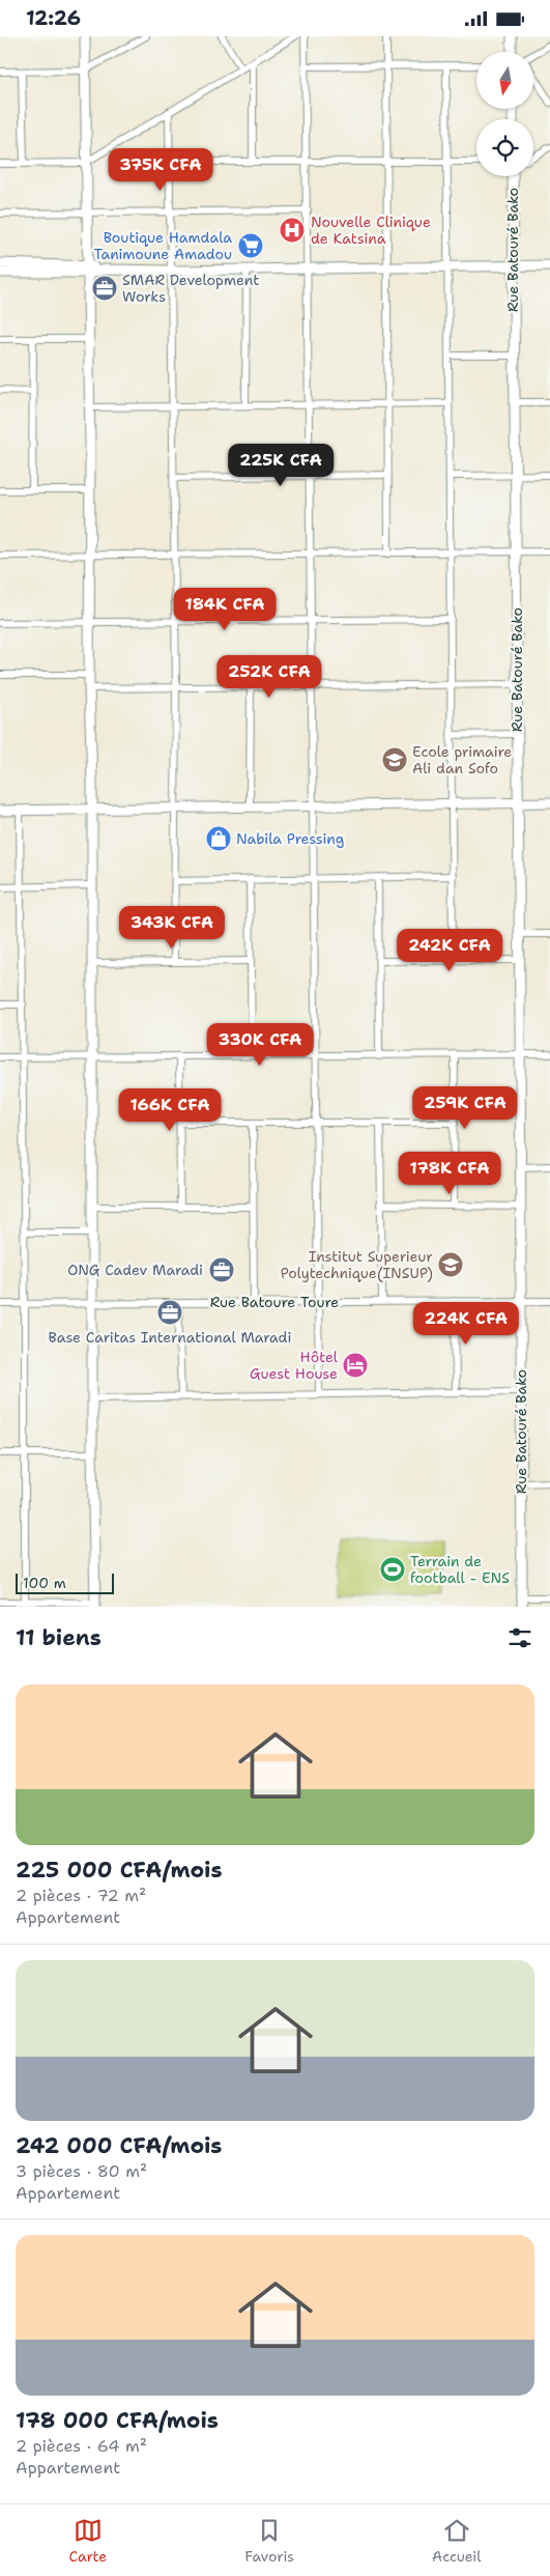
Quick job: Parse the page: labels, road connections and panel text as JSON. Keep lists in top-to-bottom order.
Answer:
{
  "streets": {
    "street": ["Rue Batouré Bako", "Rue Batoure Toure"]
  },
  "crossings": [
    ["Rue Batouré Bako", "Rue Batoure Toure"]
  ],
  "places": {
    "hospital": ["Nouvelle Clinique de Katsina"],
    "supermarket": ["Boutique Hamdala Tanimoune Amadou"],
    "office": ["SMAR Development Works", "ONG Cadev Maradi", "Base Caritas International Maradi"],
    "school or university": ["Ecole primaire Ali dan Sofo", "Institut Superieur Polytechnique(INSUP)"],
    "shop": ["Nabila Pressing"],
    "hotel": ["Hôtel Guest House"],
    "sports": ["Terrain de football - ENS"]
  },
  "scale_bar": "100 m",
  "north": "bottom",
  "page": {
    "status": "12:26",
    "price": [
      "375K CFA",
      "225K CFA",
      "184K CFA",
      "252K CFA",
      "343K CFA",
      "242K CFA",
      "330K CFA",
      "259K CFA",
      "166K CFA",
      "178K CFA",
      "224K CFA"
    ],
    "scale": "100 m",
    "heading": "11 biens",
    "list": [
      {
        "name": "225 000 CFA/mois",
        "note": "2 pièces · 72 m² · Appartement"
      },
      {
        "name": "242 000 CFA/mois",
        "note": "3 pièces · 80 m² · Appartement"
      },
      {
        "name": "178 000 CFA/mois",
        "note": "2 pièces · 64 m² · Appartement"
      }
    ],
    "tabs": ["Carte", "Favoris", "Accueil"]
  }
}
